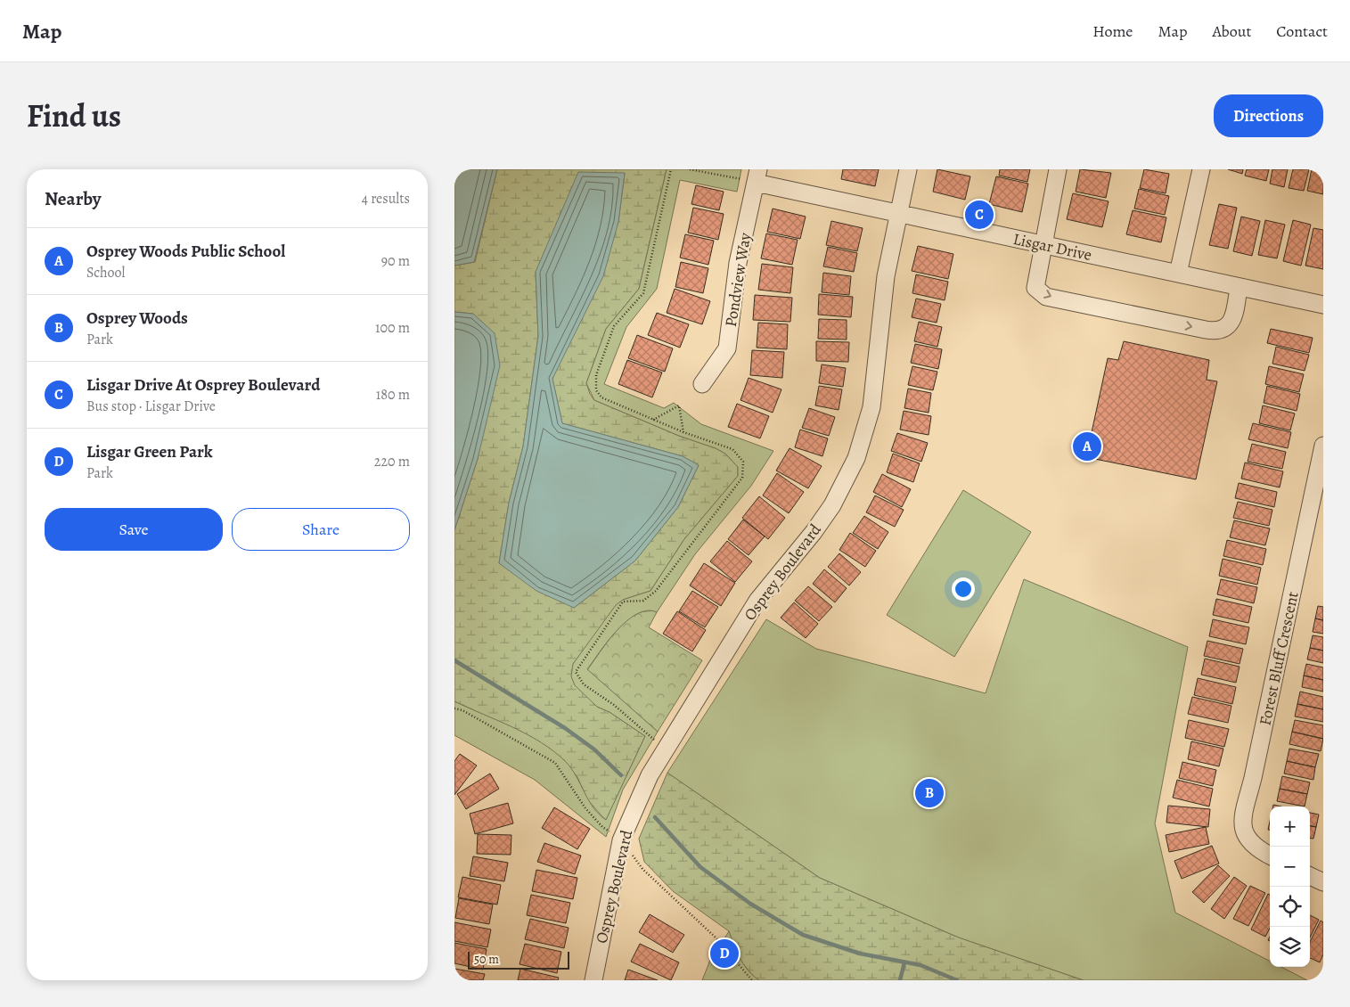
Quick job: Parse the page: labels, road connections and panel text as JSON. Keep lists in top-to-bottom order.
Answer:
{
  "streets": {
    "street": [
      "Lisgar Drive",
      "Pondview Way",
      "Osprey Boulevard",
      "Forest Bluff Crescent"
    ]
  },
  "crossings": [
    ["Lisgar Drive", "Pondview Way"],
    ["Lisgar Drive", "Osprey Boulevard"]
  ],
  "scale_bar": "50 m",
  "page": {
    "header": "Map",
    "nav": [
      "Home",
      "Map",
      "About",
      "Contact"
    ],
    "title": "Find us",
    "buttons": [
      "Directions",
      ["Save", "Share"]
    ],
    "heading": ["Nearby", "4 results"],
    "pins": [
      "C",
      "A",
      "B",
      "D"
    ],
    "list": [
      {
        "mark": "A",
        "name": "Osprey Woods Public School",
        "note": "School",
        "value": "90 m"
      },
      {
        "mark": "B",
        "name": "Osprey Woods",
        "note": "Park",
        "value": "100 m"
      },
      {
        "mark": "C",
        "name": "Lisgar Drive At Osprey Boulevard",
        "note": "Bus stop · Lisgar Drive",
        "value": "180 m"
      },
      {
        "mark": "D",
        "name": "Lisgar Green Park",
        "note": "Park",
        "value": "220 m"
      }
    ],
    "map_buttons": ["+", "−"],
    "scale": "50 m"
  }
}
